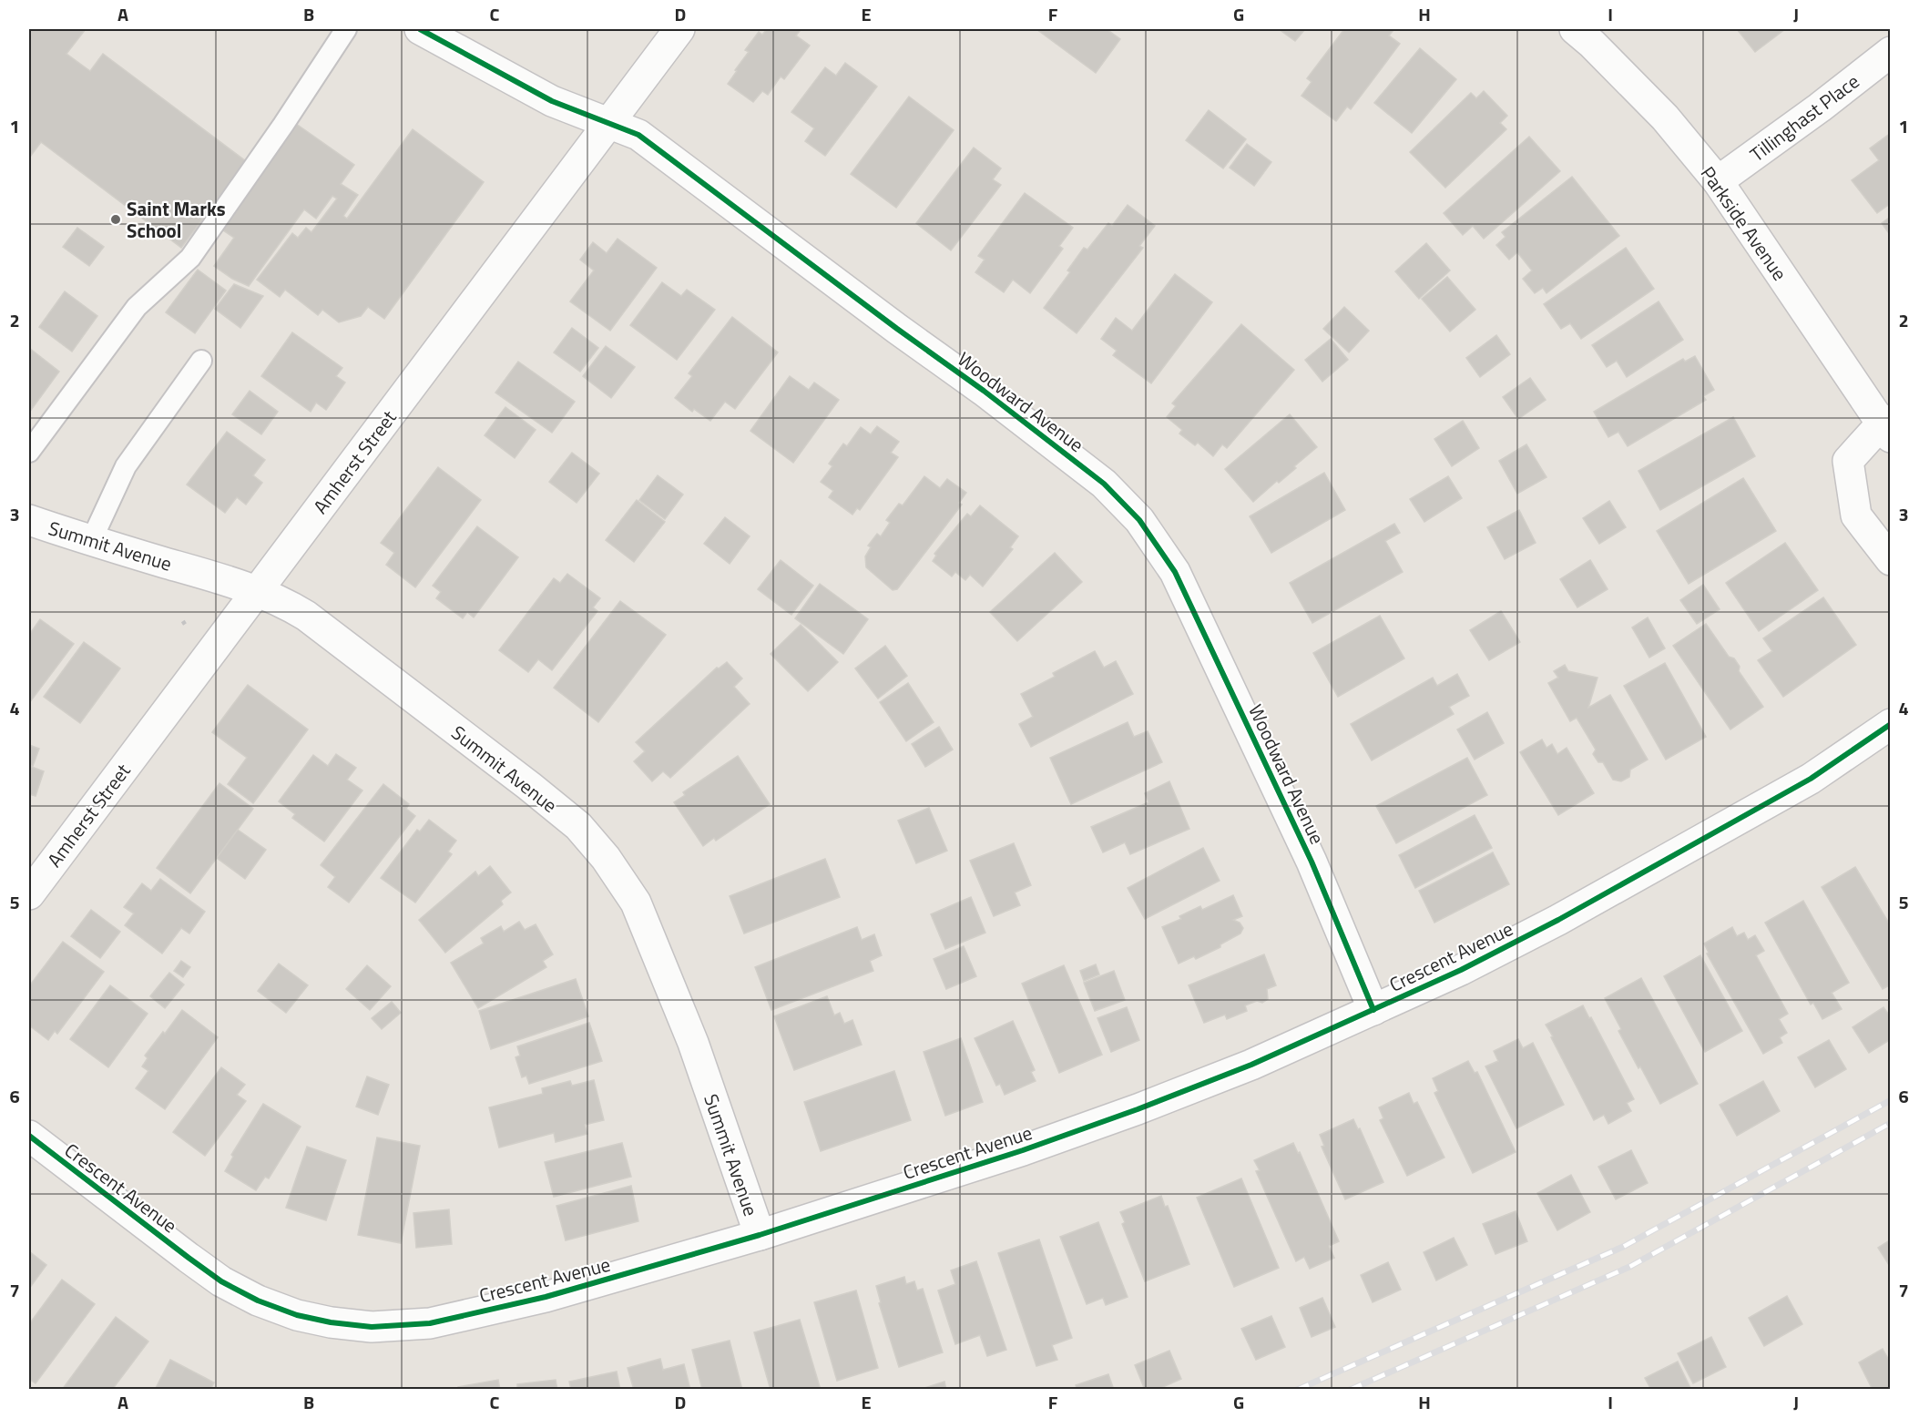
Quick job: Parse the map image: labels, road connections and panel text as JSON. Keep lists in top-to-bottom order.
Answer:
{
  "streets": {
    "street": [
      "Tillinghast Place",
      "Parkside Avenue",
      "Woodward Avenue",
      "Amherst Street",
      "Summit Avenue",
      "Crescent Avenue"
    ]
  },
  "crossings": [
    ["Tillinghast Place", "Parkside Avenue"],
    ["Woodward Avenue", "Amherst Street"],
    ["Woodward Avenue", "Crescent Avenue"],
    ["Amherst Street", "Summit Avenue"],
    ["Summit Avenue", "Crescent Avenue"]
  ],
  "places": ["Saint Marks School"],
  "grid": {
    "columns": [
      "A",
      "B",
      "C",
      "D",
      "E",
      "F",
      "G",
      "H",
      "I",
      "J"
    ],
    "rows": [
      "1",
      "2",
      "3",
      "4",
      "5",
      "6",
      "7"
    ]
  }
}
